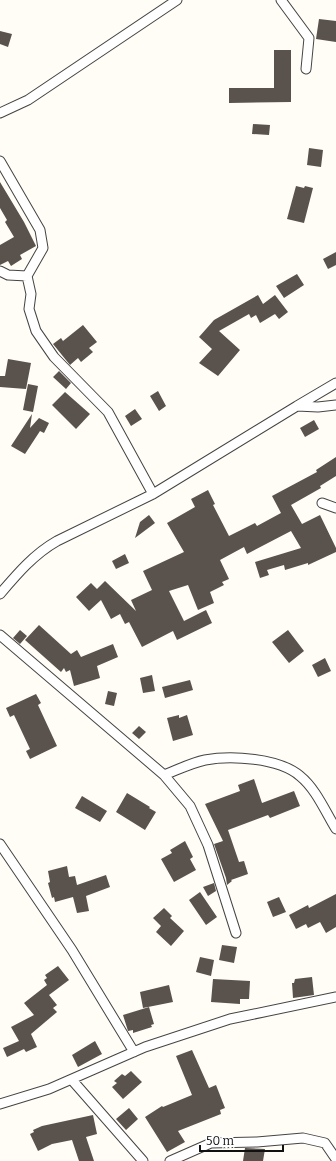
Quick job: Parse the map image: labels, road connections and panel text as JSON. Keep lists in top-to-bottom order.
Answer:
{
  "scale_bar": "50 m"
}
